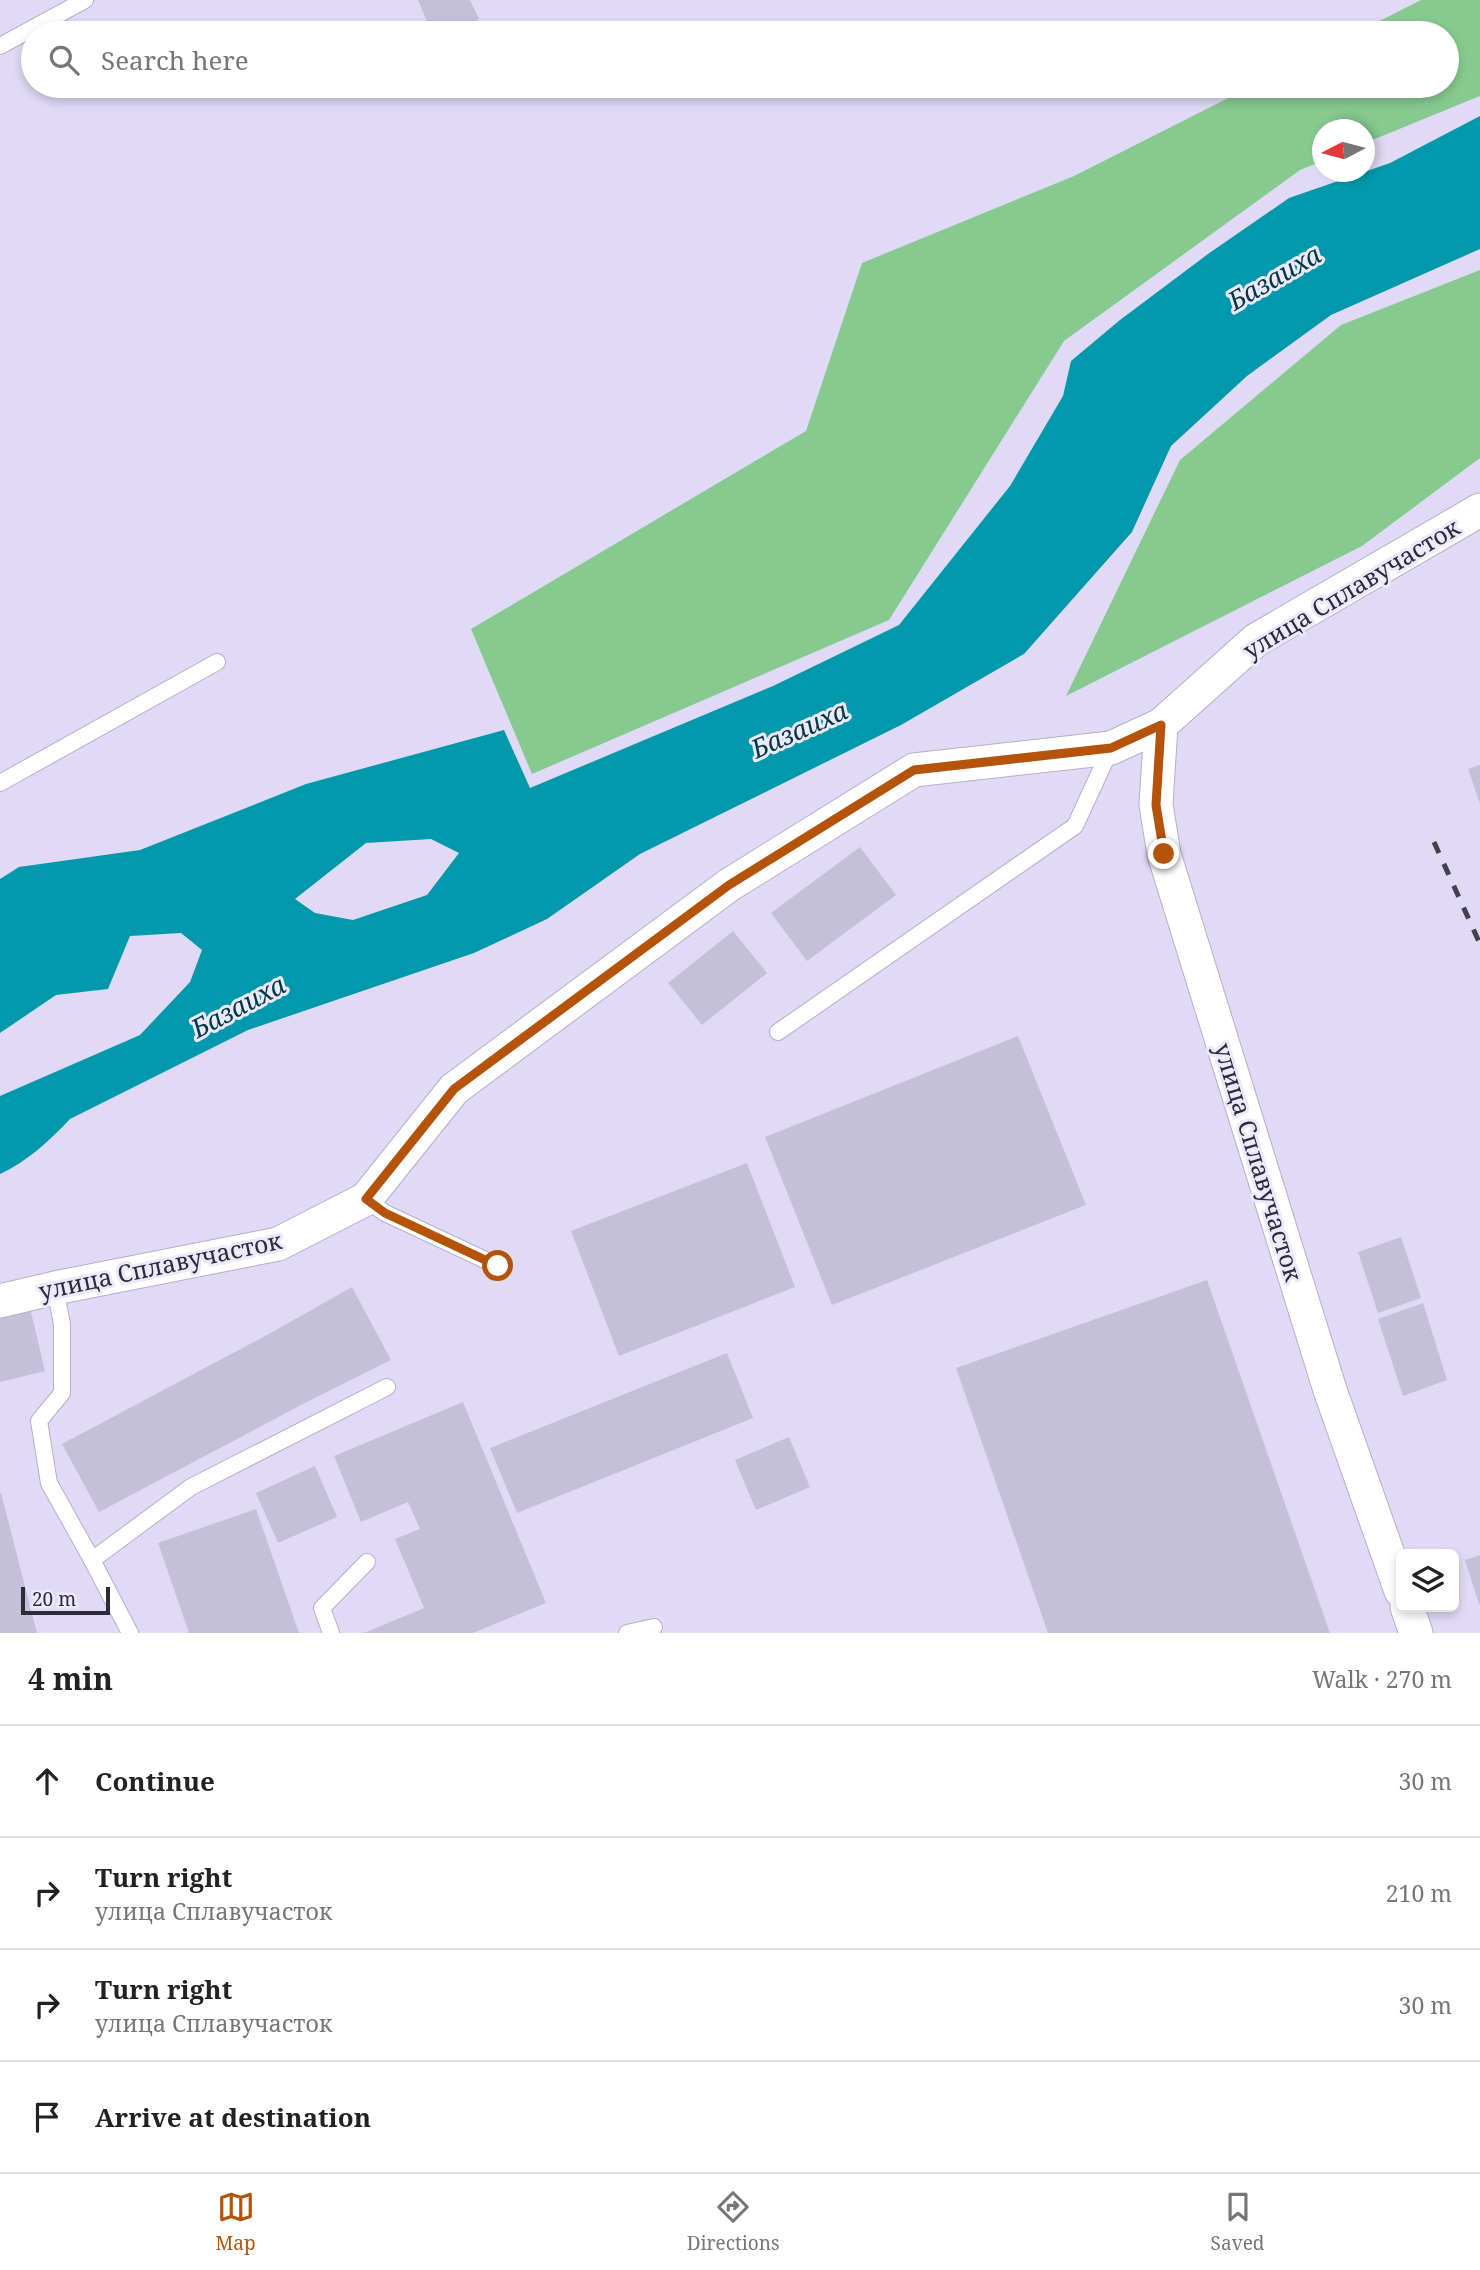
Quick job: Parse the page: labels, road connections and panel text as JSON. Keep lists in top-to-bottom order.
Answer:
{
  "streets": {
    "street": ["улица Сплавучасток"]
  },
  "water": ["Базаиха"],
  "scale_bar": "20 m",
  "north": "left",
  "page": {
    "search": "Search here",
    "scale": "20 m",
    "heading": ["4 min", "Walk · 270 m"],
    "list": [
      ["Continue", "30 m"],
      ["Turn right", "улица Сплавучасток", "210 m"],
      ["Turn right", "улица Сплавучасток", "30 m"],
      "Arrive at destination"
    ],
    "nav": ["Map", "Directions", "Saved"]
  }
}
